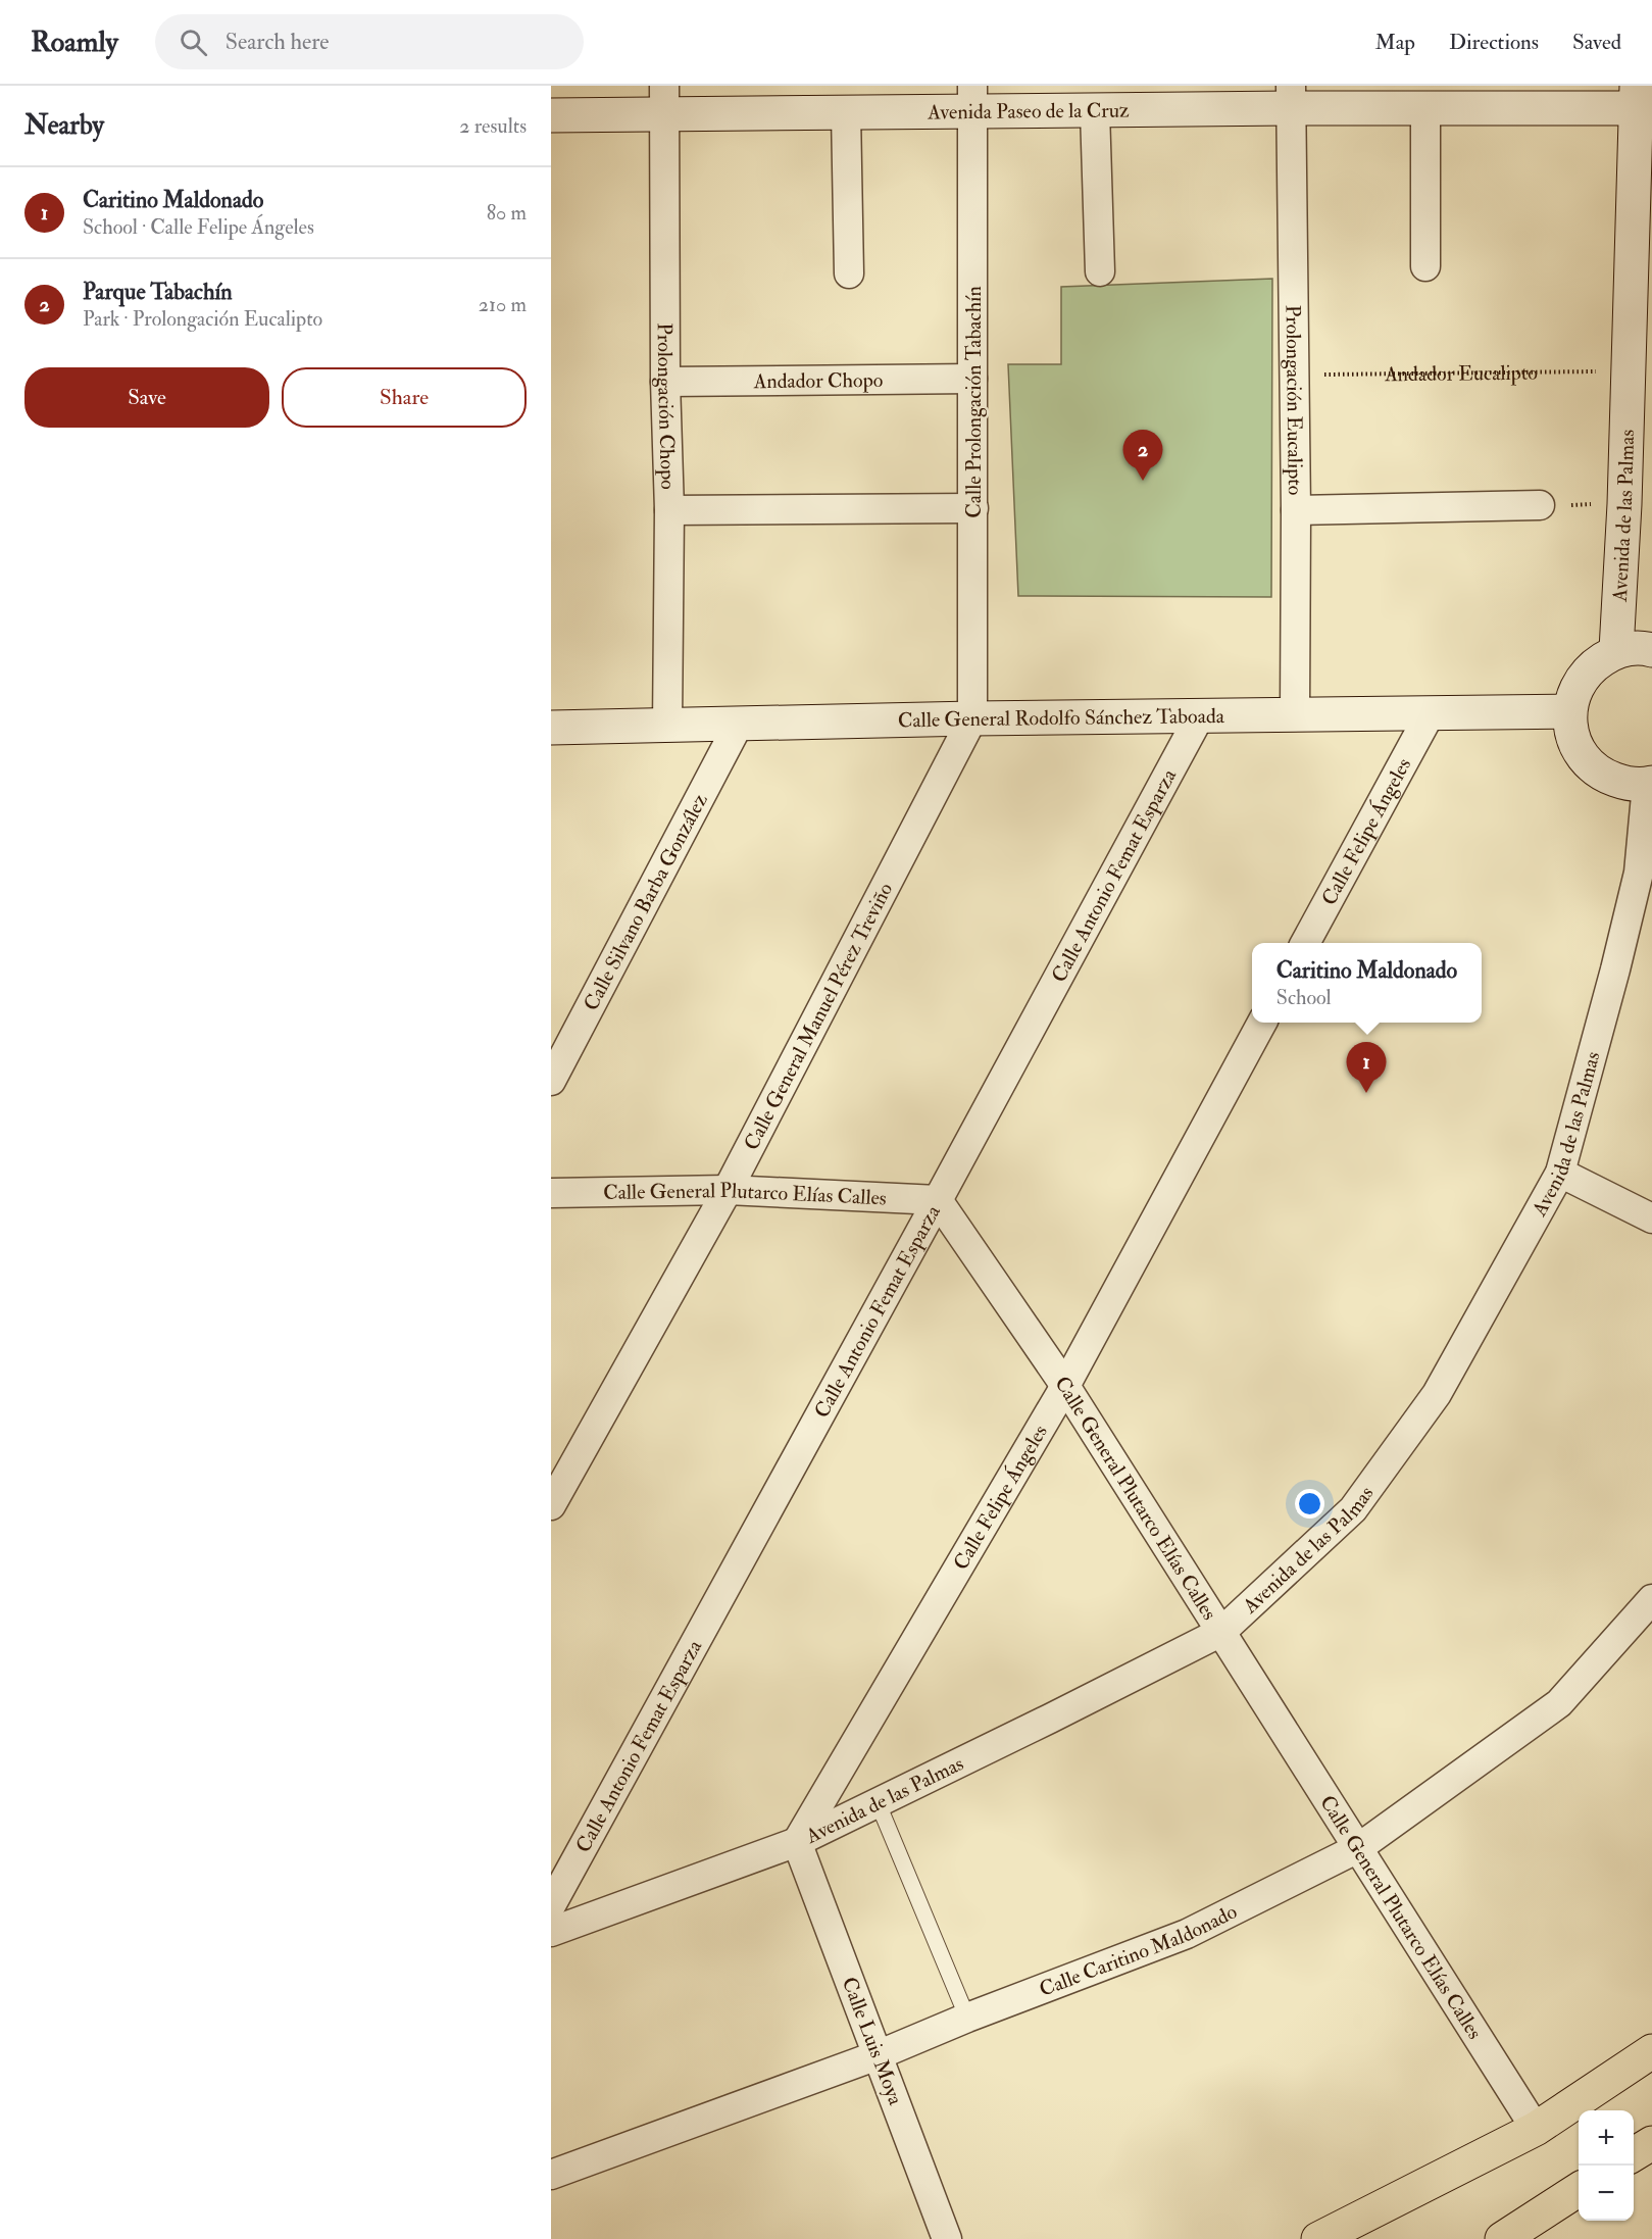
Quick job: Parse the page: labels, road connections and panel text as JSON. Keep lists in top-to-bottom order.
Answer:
{
  "streets": {
    "street": [
      "Avenida Paseo de la Cruz",
      "Andador Chopo",
      "Prolongación Eucalipto",
      "Calle Prolongación Tabachín",
      "Prolongación Chopo",
      "Avenida de las Palmas",
      "Calle General Rodolfo Sánchez Taboada",
      "Calle Felipe Ángeles",
      "Calle Antonio Femat Esparza",
      "Calle Silvano Barba González",
      "Calle General Manuel Pérez Treviño",
      "Calle General Plutarco Elías Calles",
      "Calle Caritino Maldonado",
      "Calle Luis Moya"
    ],
    "path": ["Andador Eucalipto"]
  },
  "crossings": [
    ["Avenida Paseo de la Cruz", "Prolongación Eucalipto"],
    ["Avenida Paseo de la Cruz", "Calle Prolongación Tabachín"],
    ["Avenida Paseo de la Cruz", "Prolongación Chopo"],
    ["Avenida Paseo de la Cruz", "Avenida de las Palmas"],
    ["Andador Eucalipto", "Prolongación Eucalipto"],
    ["Andador Eucalipto", "Avenida de las Palmas"],
    ["Andador Chopo", "Calle Prolongación Tabachín"],
    ["Andador Chopo", "Prolongación Chopo"],
    ["Prolongación Eucalipto", "Calle General Rodolfo Sánchez Taboada"],
    ["Calle Prolongación Tabachín", "Calle General Rodolfo Sánchez Taboada"],
    ["Calle Prolongación Tabachín", "Calle General Manuel Pérez Treviño"],
    ["Prolongación Chopo", "Calle General Rodolfo Sánchez Taboada"],
    ["Avenida de las Palmas", "Calle Felipe Ángeles"],
    ["Avenida de las Palmas", "Calle General Plutarco Elías Calles"],
    ["Avenida de las Palmas", "Calle Luis Moya"],
    ["Calle General Rodolfo Sánchez Taboada", "Calle Felipe Ángeles"],
    ["Calle General Rodolfo Sánchez Taboada", "Calle Antonio Femat Esparza"],
    ["Calle General Rodolfo Sánchez Taboada", "Calle Silvano Barba González"],
    ["Calle General Rodolfo Sánchez Taboada", "Calle General Manuel Pérez Treviño"],
    ["Calle Felipe Ángeles", "Calle General Plutarco Elías Calles"],
    ["Calle Felipe Ángeles", "Calle Luis Moya"],
    ["Calle Antonio Femat Esparza", "Calle General Plutarco Elías Calles"],
    ["Calle General Manuel Pérez Treviño", "Calle General Plutarco Elías Calles"],
    ["Calle General Plutarco Elías Calles", "Calle Caritino Maldonado"],
    ["Calle Caritino Maldonado", "Calle Luis Moya"]
  ],
  "page": {
    "header": "Roamly",
    "search": "Search here",
    "nav": ["Map", "Directions", "Saved"],
    "heading": ["Nearby", "2 results"],
    "list": [
      {
        "mark": "1",
        "name": "Caritino Maldonado",
        "note": "School · Calle Felipe Ángeles",
        "value": "80 m"
      },
      {
        "mark": "2",
        "name": "Parque Tabachín",
        "note": "Park · Prolongación Eucalipto",
        "value": "210 m"
      }
    ],
    "buttons": ["Save", "Share"],
    "pins": ["2", "1"],
    "popup": ["Caritino Maldonado", "School"],
    "map_buttons": ["+", "−"]
  }
}
